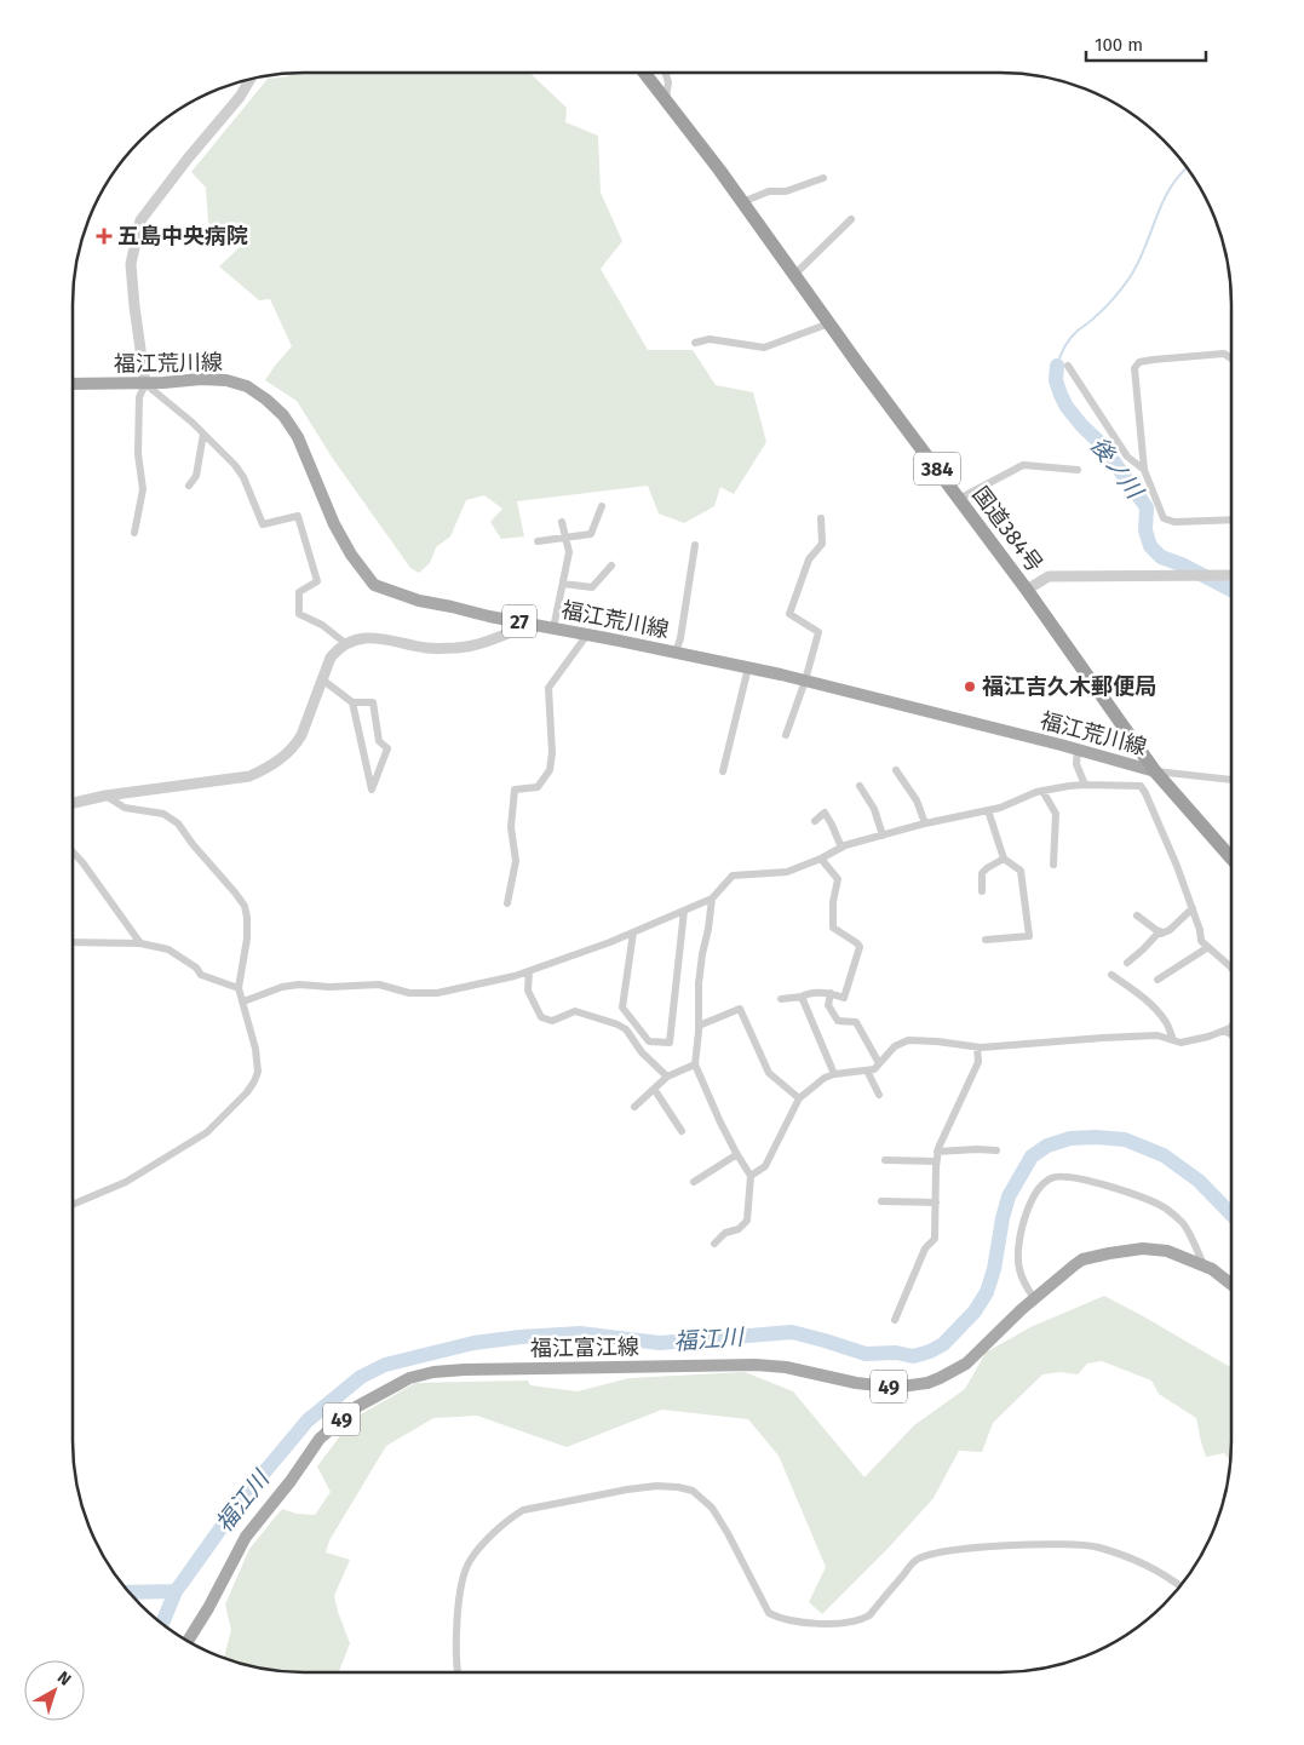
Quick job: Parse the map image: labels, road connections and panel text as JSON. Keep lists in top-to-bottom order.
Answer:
{
  "streets": {
    "highway": ["384", "国道384号"],
    "main road": [
      "福江荒川線",
      "27",
      "福江富江線",
      "49"
    ]
  },
  "crossings": [
    ["福江荒川線", "国道384号"]
  ],
  "water": ["後ノ川", "福江川"],
  "places": {
    "health": ["五島中央病院"],
    "other": ["福江吉久木郵便局"]
  },
  "scale_bar": "100 m",
  "north": "top right"
}
